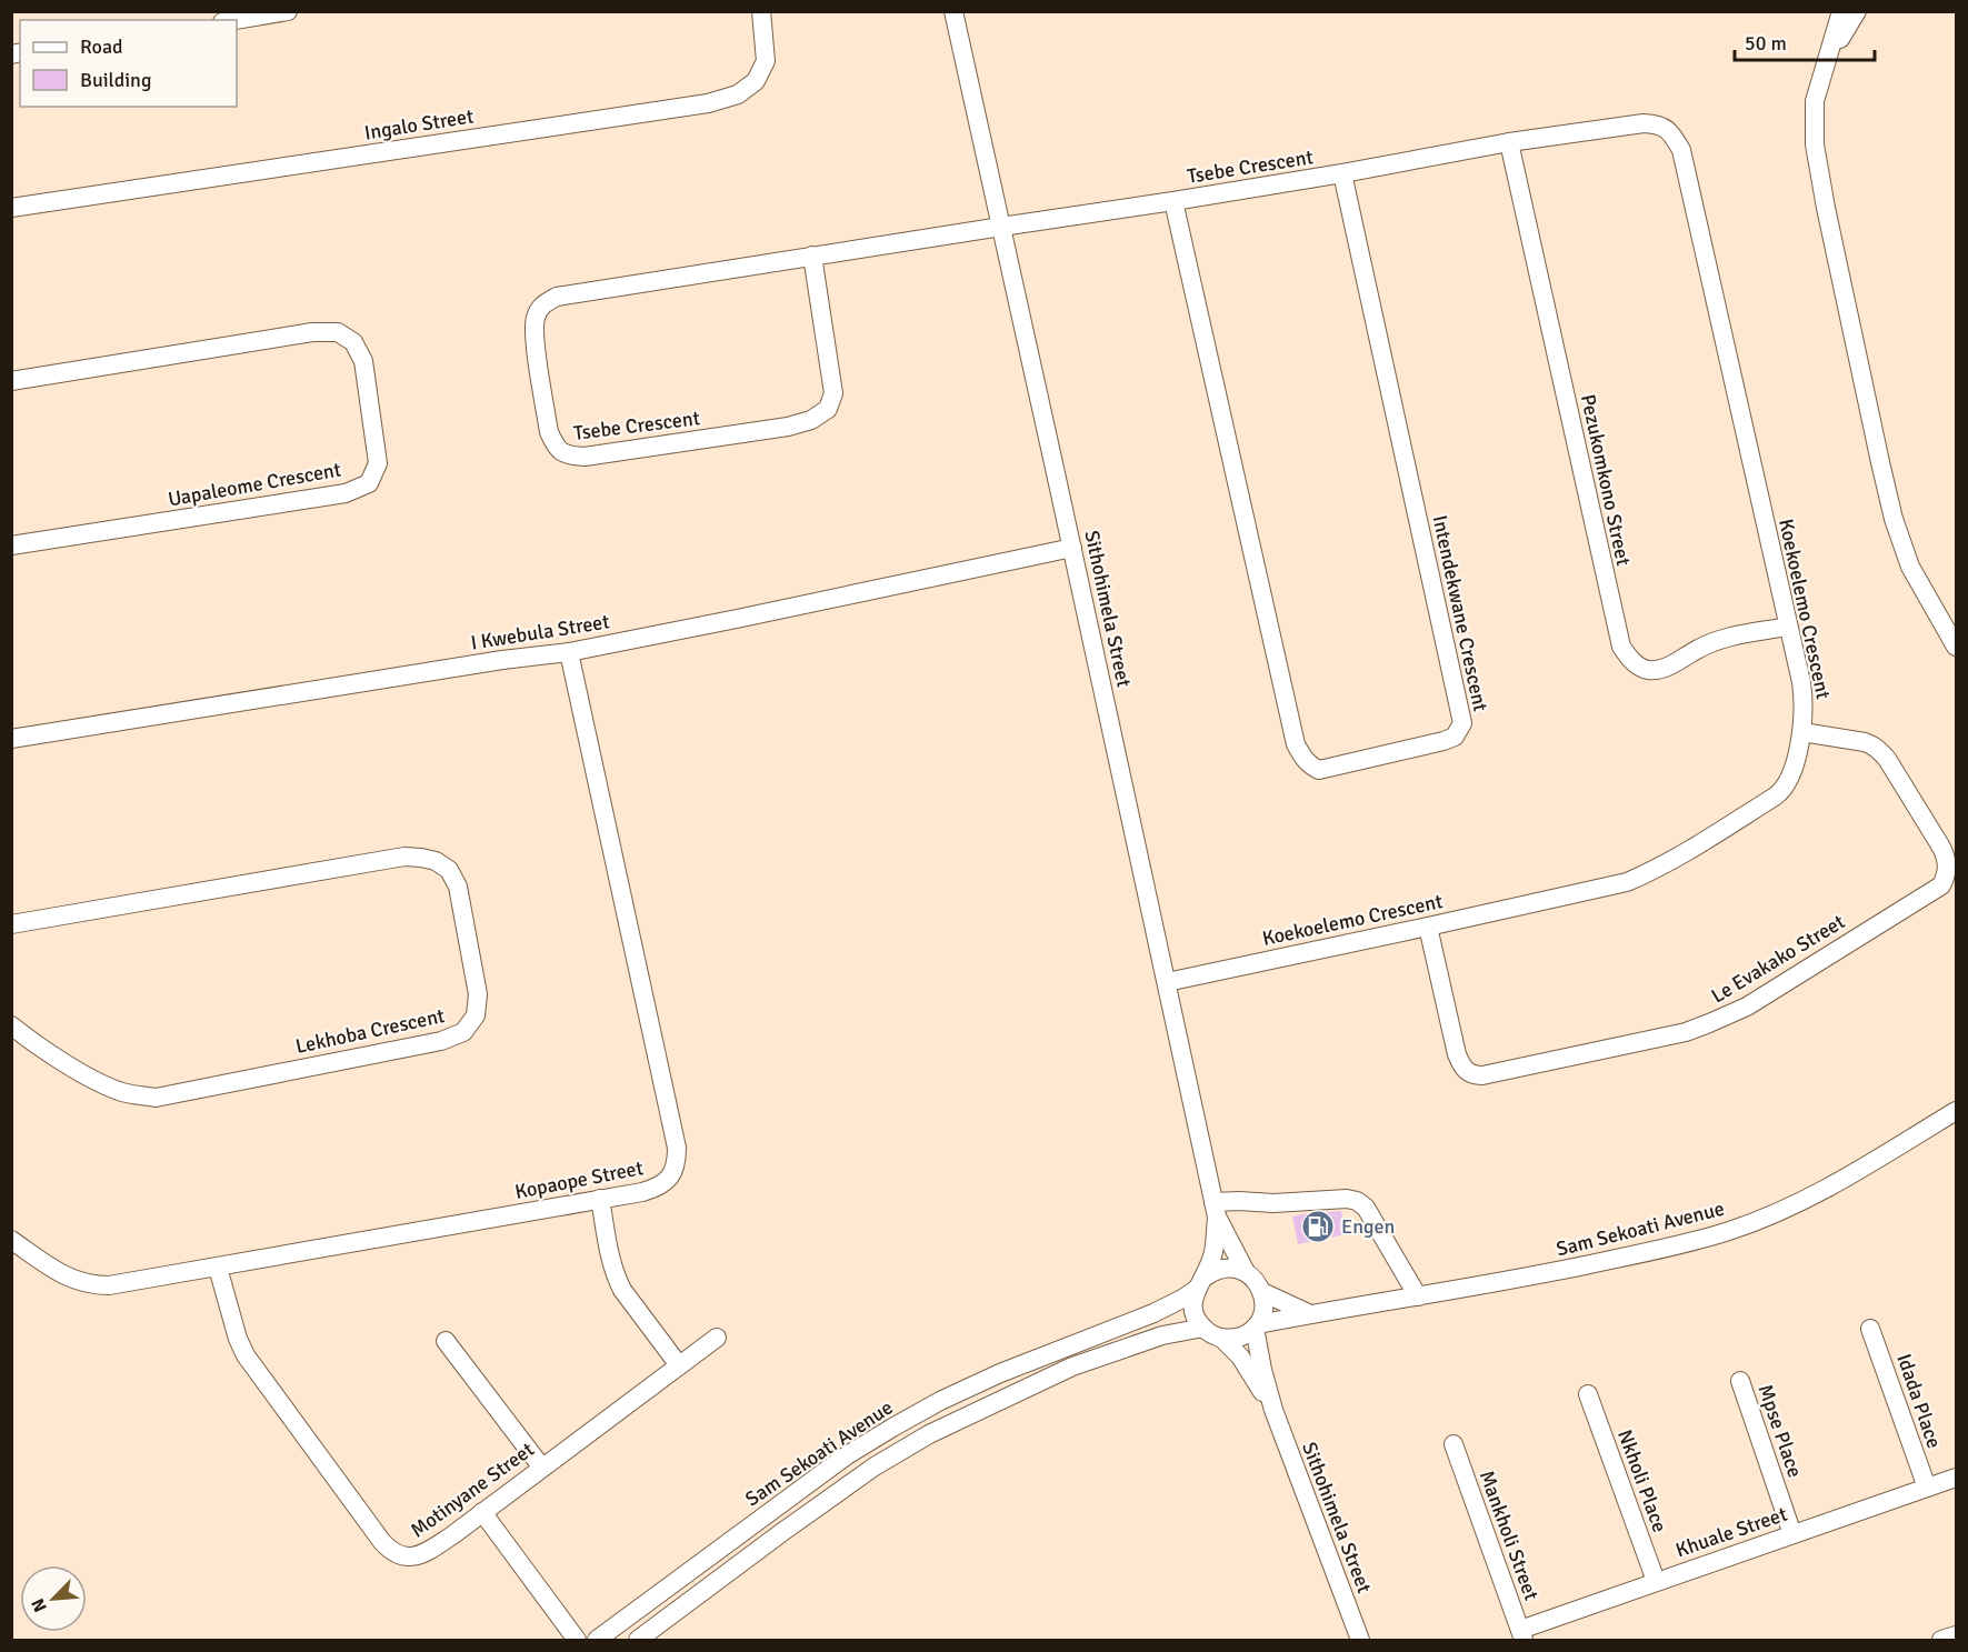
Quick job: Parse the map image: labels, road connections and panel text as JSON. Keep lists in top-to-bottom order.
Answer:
{
  "streets": {
    "street": [
      "Ingalo Street",
      "Tsebe Crescent",
      "Pezukomkono Street",
      "Uapaleome Crescent",
      "Sithohimela Street",
      "Koekoelemo Crescent",
      "Intendekwane Crescent",
      "I Kwebula Street",
      "Le Evakako Street",
      "Lekhoba Crescent",
      "Kopaope Street",
      "Sam Sekoati Avenue",
      "Idada Place",
      "Mpse Place",
      "Nkholi Place",
      "Motinyane Street",
      "Khuale Street",
      "Mankholi Street"
    ]
  },
  "crossings": [
    ["Tsebe Crescent", "Pezukomkono Street"],
    ["Tsebe Crescent", "Sithohimela Street"],
    ["Tsebe Crescent", "Koekoelemo Crescent"],
    ["Tsebe Crescent", "Intendekwane Crescent"],
    ["Pezukomkono Street", "Koekoelemo Crescent"],
    ["Sithohimela Street", "Koekoelemo Crescent"],
    ["Sithohimela Street", "I Kwebula Street"],
    ["Sithohimela Street", "Sam Sekoati Avenue"],
    ["Koekoelemo Crescent", "Le Evakako Street"],
    ["I Kwebula Street", "Kopaope Street"],
    ["Kopaope Street", "Motinyane Street"],
    ["Idada Place", "Khuale Street"],
    ["Mpse Place", "Khuale Street"],
    ["Nkholi Place", "Khuale Street"],
    ["Khuale Street", "Mankholi Street"]
  ],
  "places": {
    "fuel station": ["Engen"]
  },
  "legend": ["Road", "Building"],
  "scale_bar": "50 m",
  "north": "bottom left"
}
